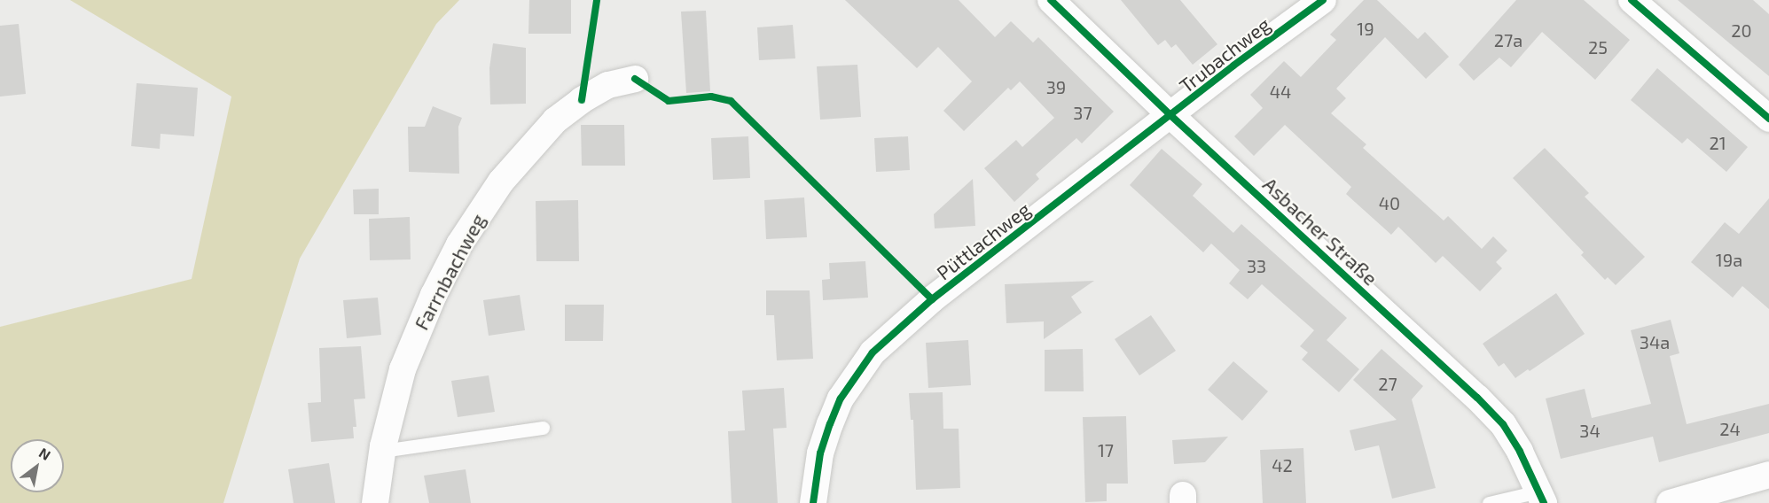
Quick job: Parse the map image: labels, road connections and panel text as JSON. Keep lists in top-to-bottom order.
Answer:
{
  "streets": {
    "street": [
      "Trubachweg",
      "Asbacher Straße",
      "Püttlachweg",
      "Farrnbachweg"
    ]
  },
  "crossings": [
    ["Trubachweg", "Asbacher Straße"],
    ["Trubachweg", "Püttlachweg"],
    ["Asbacher Straße", "Püttlachweg"]
  ],
  "house_numbers": [
    "19",
    "20",
    "27a",
    "25",
    "39",
    "44",
    "37",
    "21",
    "40",
    "19a",
    "33",
    "34a",
    "27",
    "24",
    "34",
    "17",
    "42"
  ],
  "north": "top right"
}
